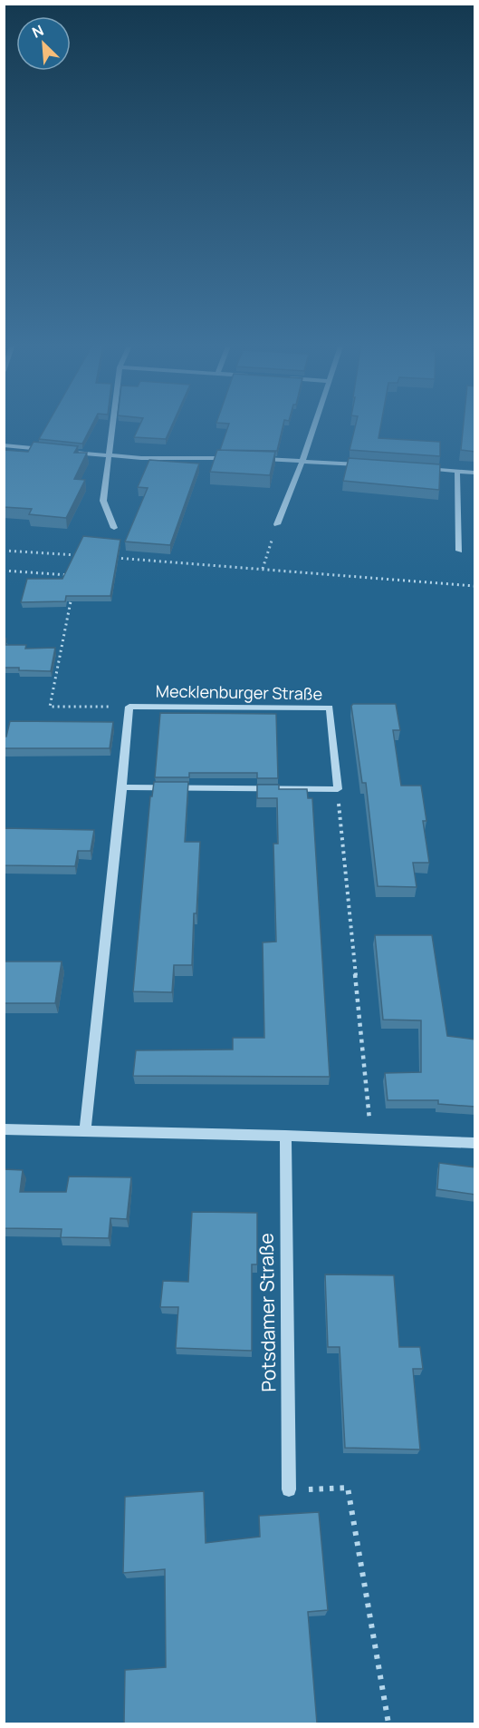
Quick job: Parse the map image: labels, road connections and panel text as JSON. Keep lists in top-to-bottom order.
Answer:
{
  "streets": {
    "street": ["Mecklenburger Straße", "Potsdamer Straße"]
  },
  "north": "top left"
}
